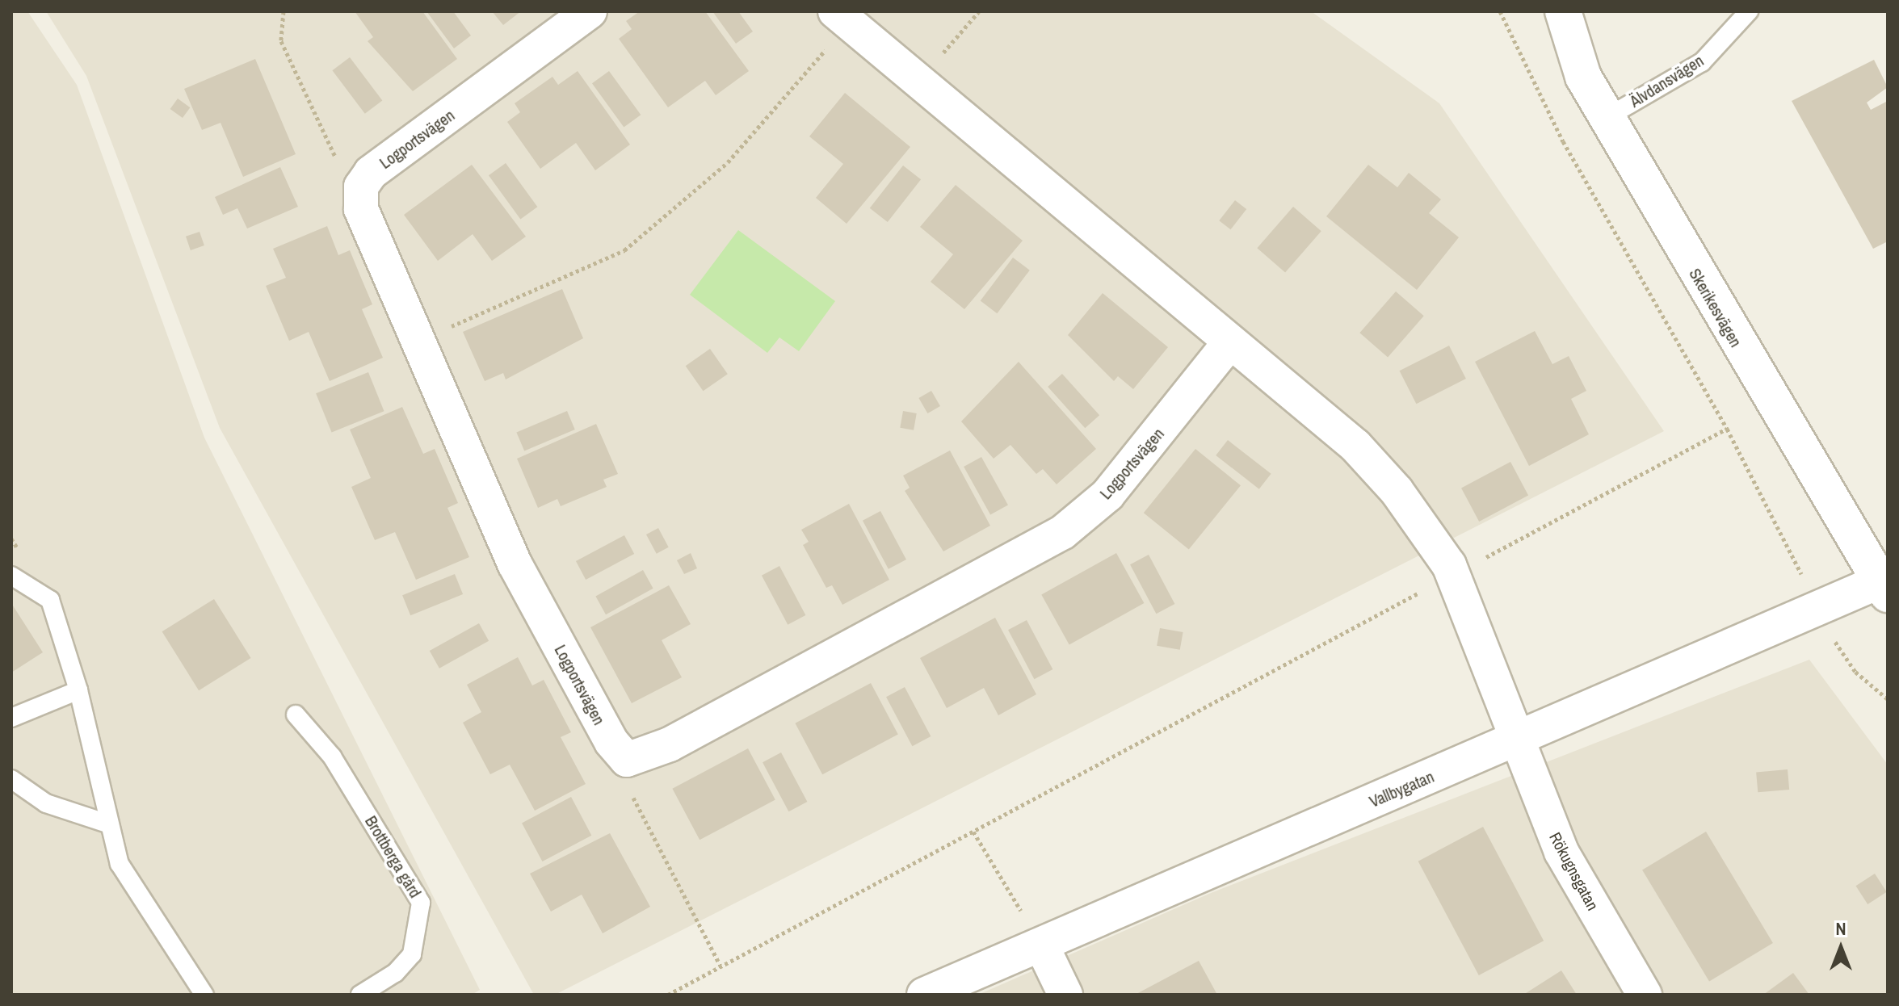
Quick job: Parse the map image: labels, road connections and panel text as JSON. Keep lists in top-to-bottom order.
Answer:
{
  "streets": {
    "street": [
      "Logportsvägen",
      "Skerikesvägen",
      "Vallbygatan",
      "Rökugnsgatan"
    ],
    "lane": ["Älvdansvägen", "Brottberga gård"]
  },
  "crossings": [
    ["Älvdansvägen", "Skerikesvägen"],
    ["Skerikesvägen", "Vallbygatan"],
    ["Vallbygatan", "Rökugnsgatan"]
  ],
  "north": "top"
}
